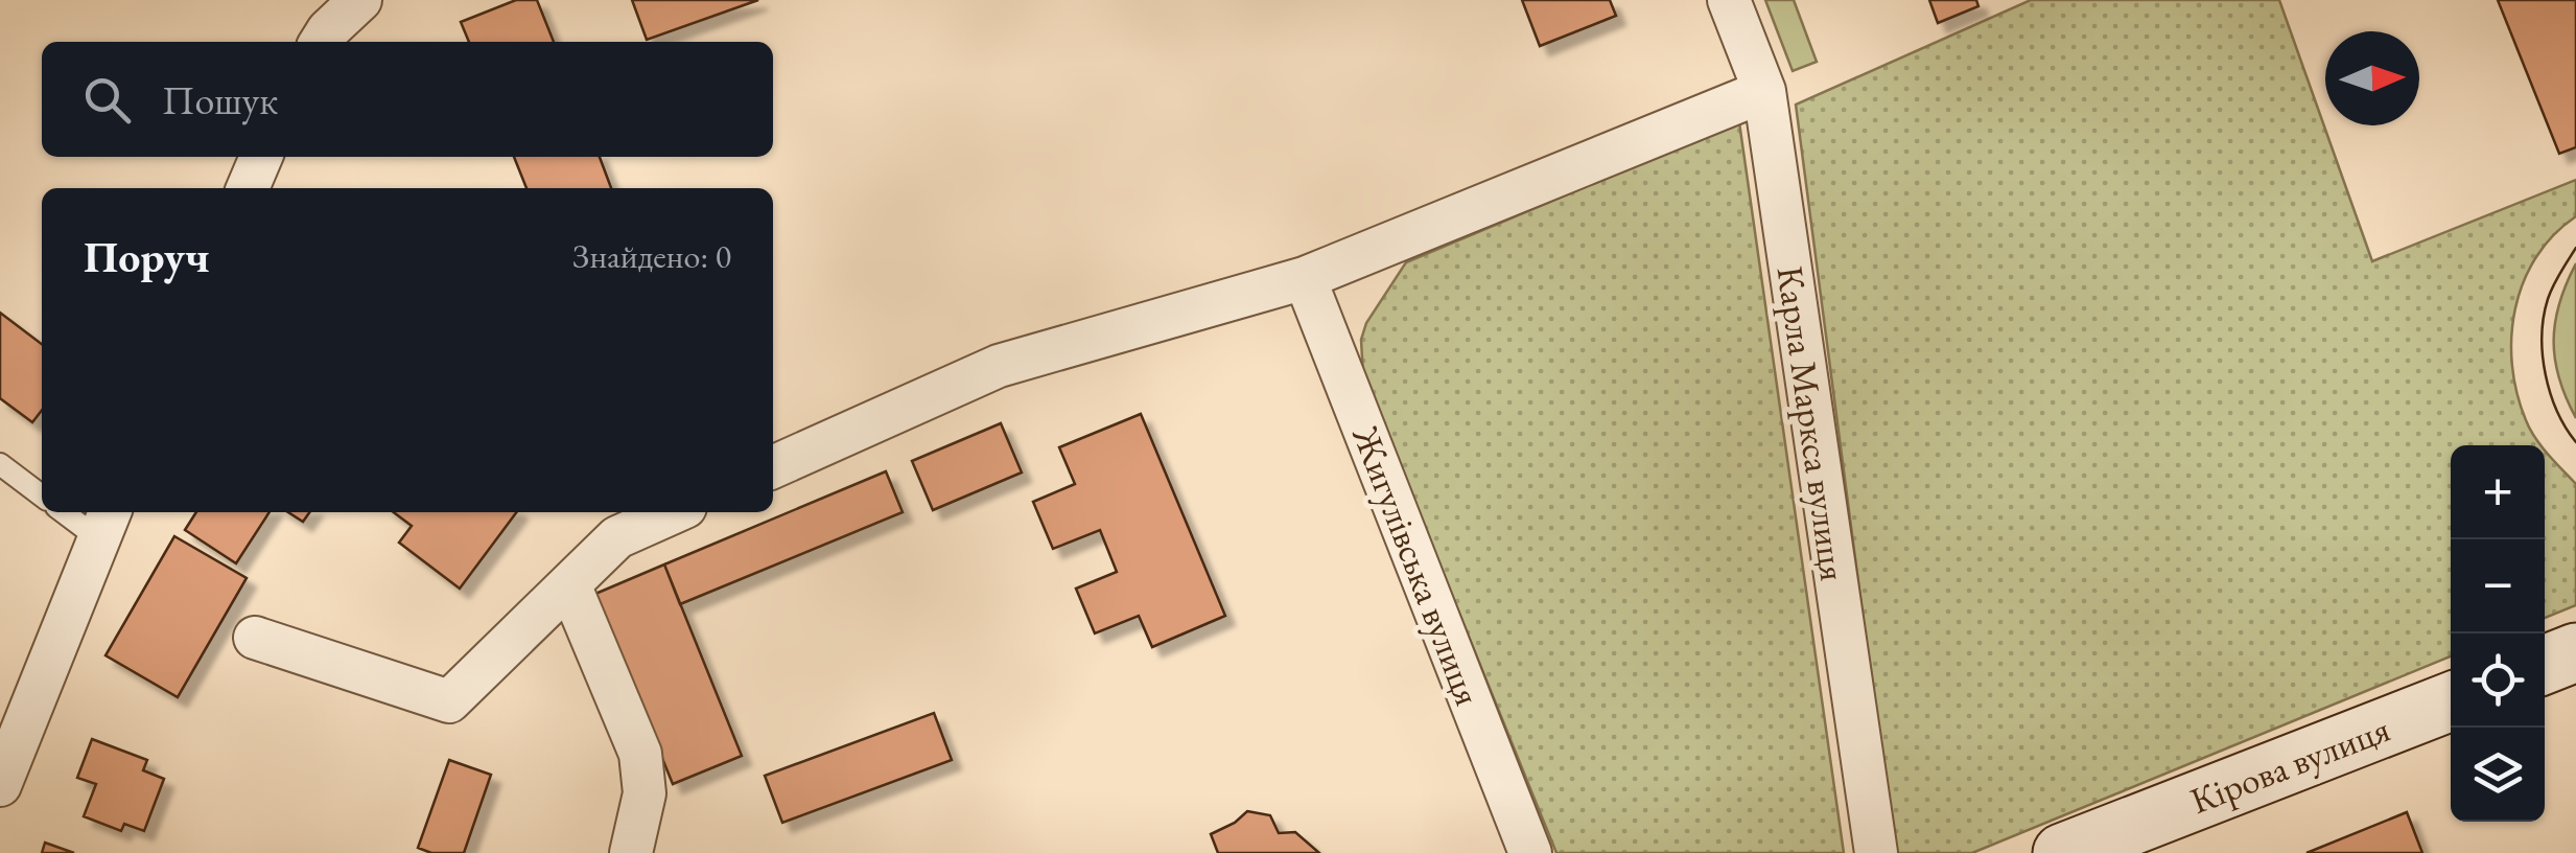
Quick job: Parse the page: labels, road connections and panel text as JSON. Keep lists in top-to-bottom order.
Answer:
{
  "streets": {
    "main road": ["Кірова вулиця"],
    "street": ["Карла Маркса вулиця", "Жигулівська вулиця"]
  },
  "north": "right",
  "page": {
    "search": "Пошук",
    "heading": ["Поруч", "Знайдено: 0"],
    "map_buttons": ["+", "−"]
  }
}
